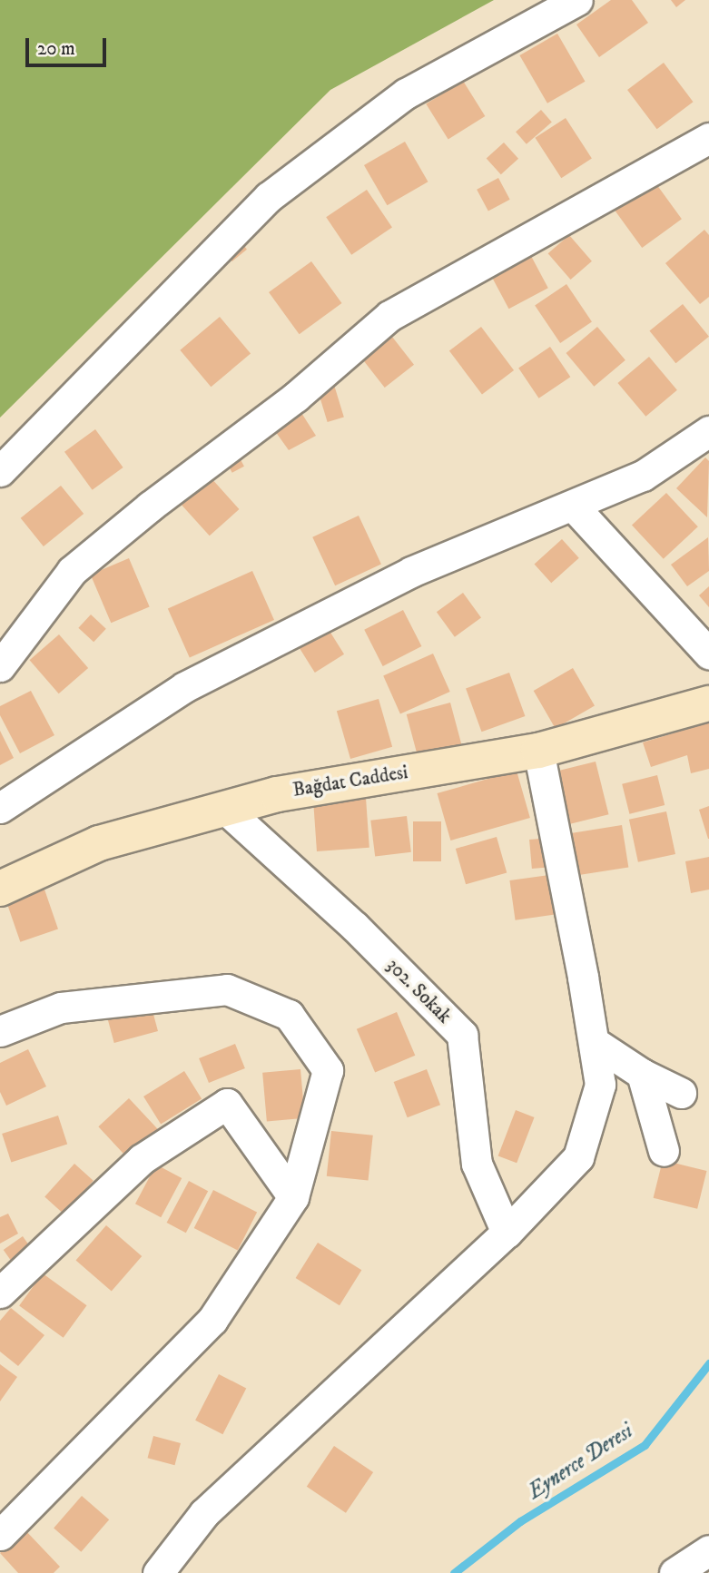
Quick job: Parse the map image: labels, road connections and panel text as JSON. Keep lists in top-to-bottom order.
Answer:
{
  "streets": {
    "main road": ["Bağdat Caddesi"],
    "street": ["302. Sokak"]
  },
  "crossings": [
    ["Bağdat Caddesi", "302. Sokak"]
  ],
  "water": ["Eynerce Deresi"],
  "scale_bar": "20 m"
}
